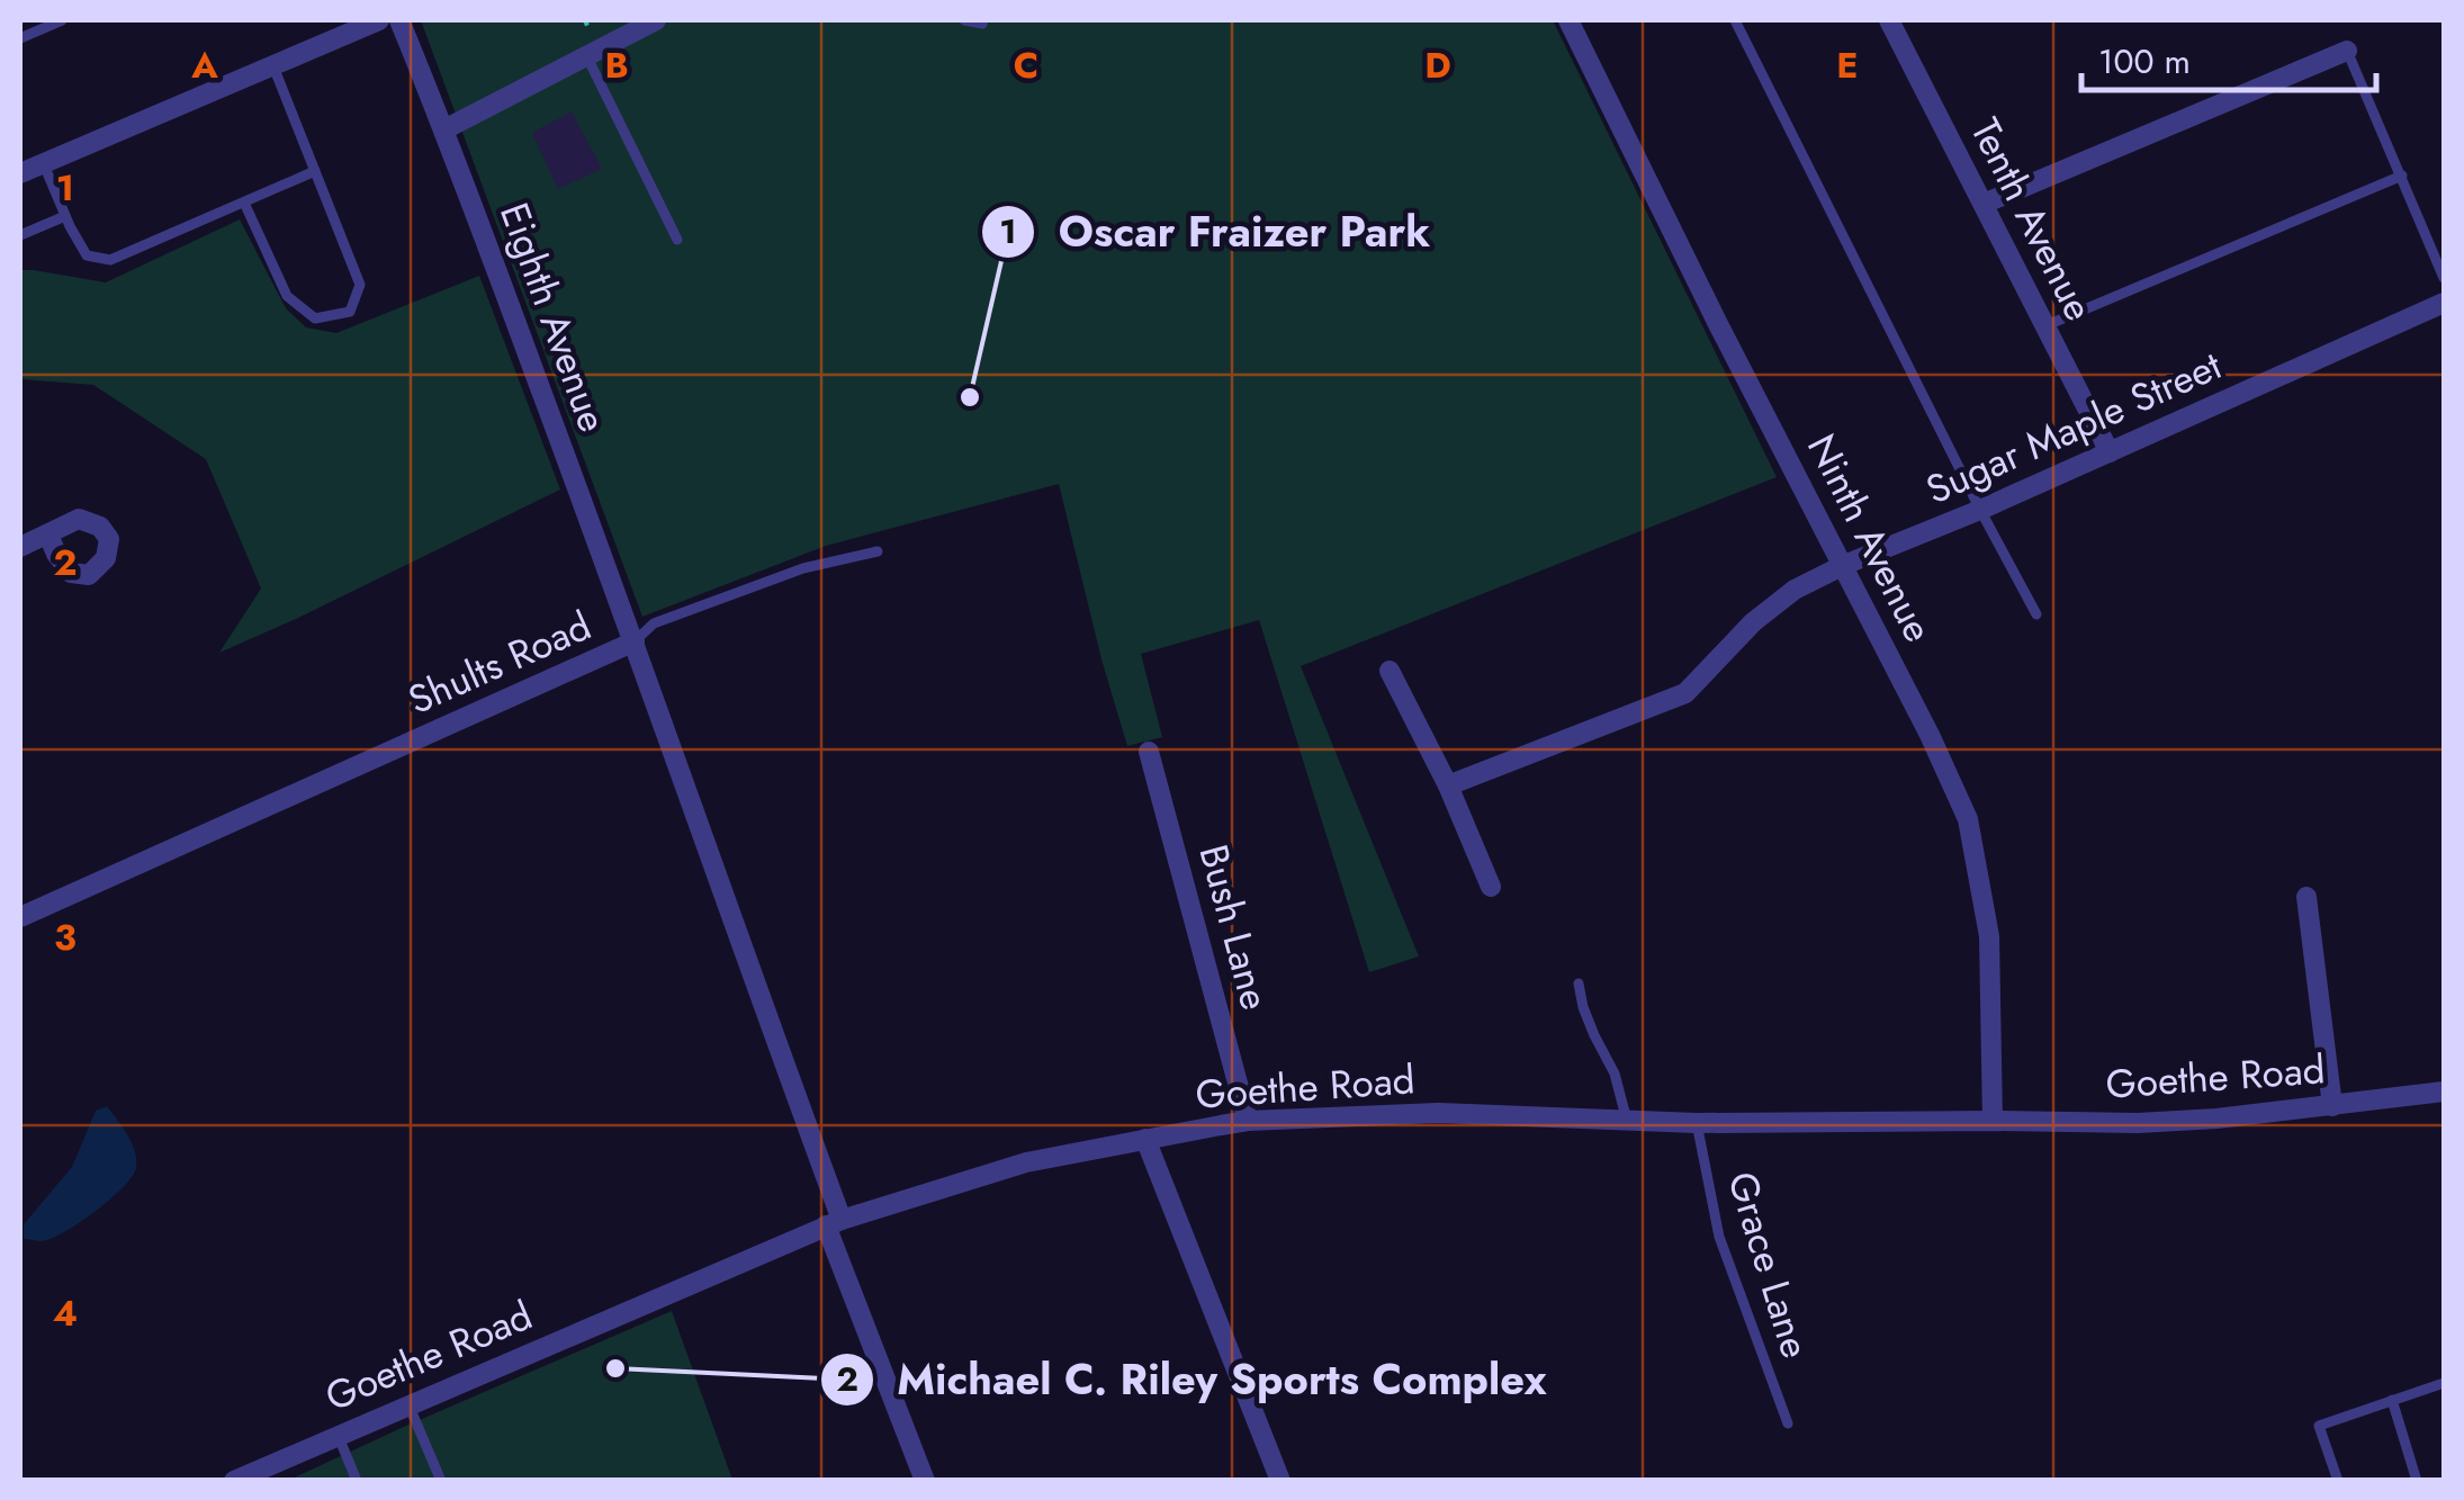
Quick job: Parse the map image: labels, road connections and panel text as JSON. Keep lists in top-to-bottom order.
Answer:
{
  "streets": {
    "street": [
      "Tenth Avenue",
      "Eighth Avenue",
      "Sugar Maple Street",
      "Ninth Avenue",
      "Shults Road",
      "Bush Lane",
      "Goethe Road"
    ],
    "lane": ["Grace Lane"]
  },
  "crossings": [
    ["Tenth Avenue", "Sugar Maple Street"],
    ["Eighth Avenue", "Shults Road"],
    ["Sugar Maple Street", "Ninth Avenue"],
    ["Ninth Avenue", "Goethe Road"],
    ["Shults Road", "Goethe Road"],
    ["Bush Lane", "Goethe Road"],
    ["Goethe Road", "Grace Lane"]
  ],
  "places": ["Oscar Fraizer Park", "Michael C. Riley Sports Complex"],
  "scale_bar": "100 m",
  "grid": {
    "columns": [
      "A",
      "B",
      "C",
      "D",
      "E"
    ],
    "rows": [
      "1",
      "2",
      "3",
      "4"
    ]
  }
}
